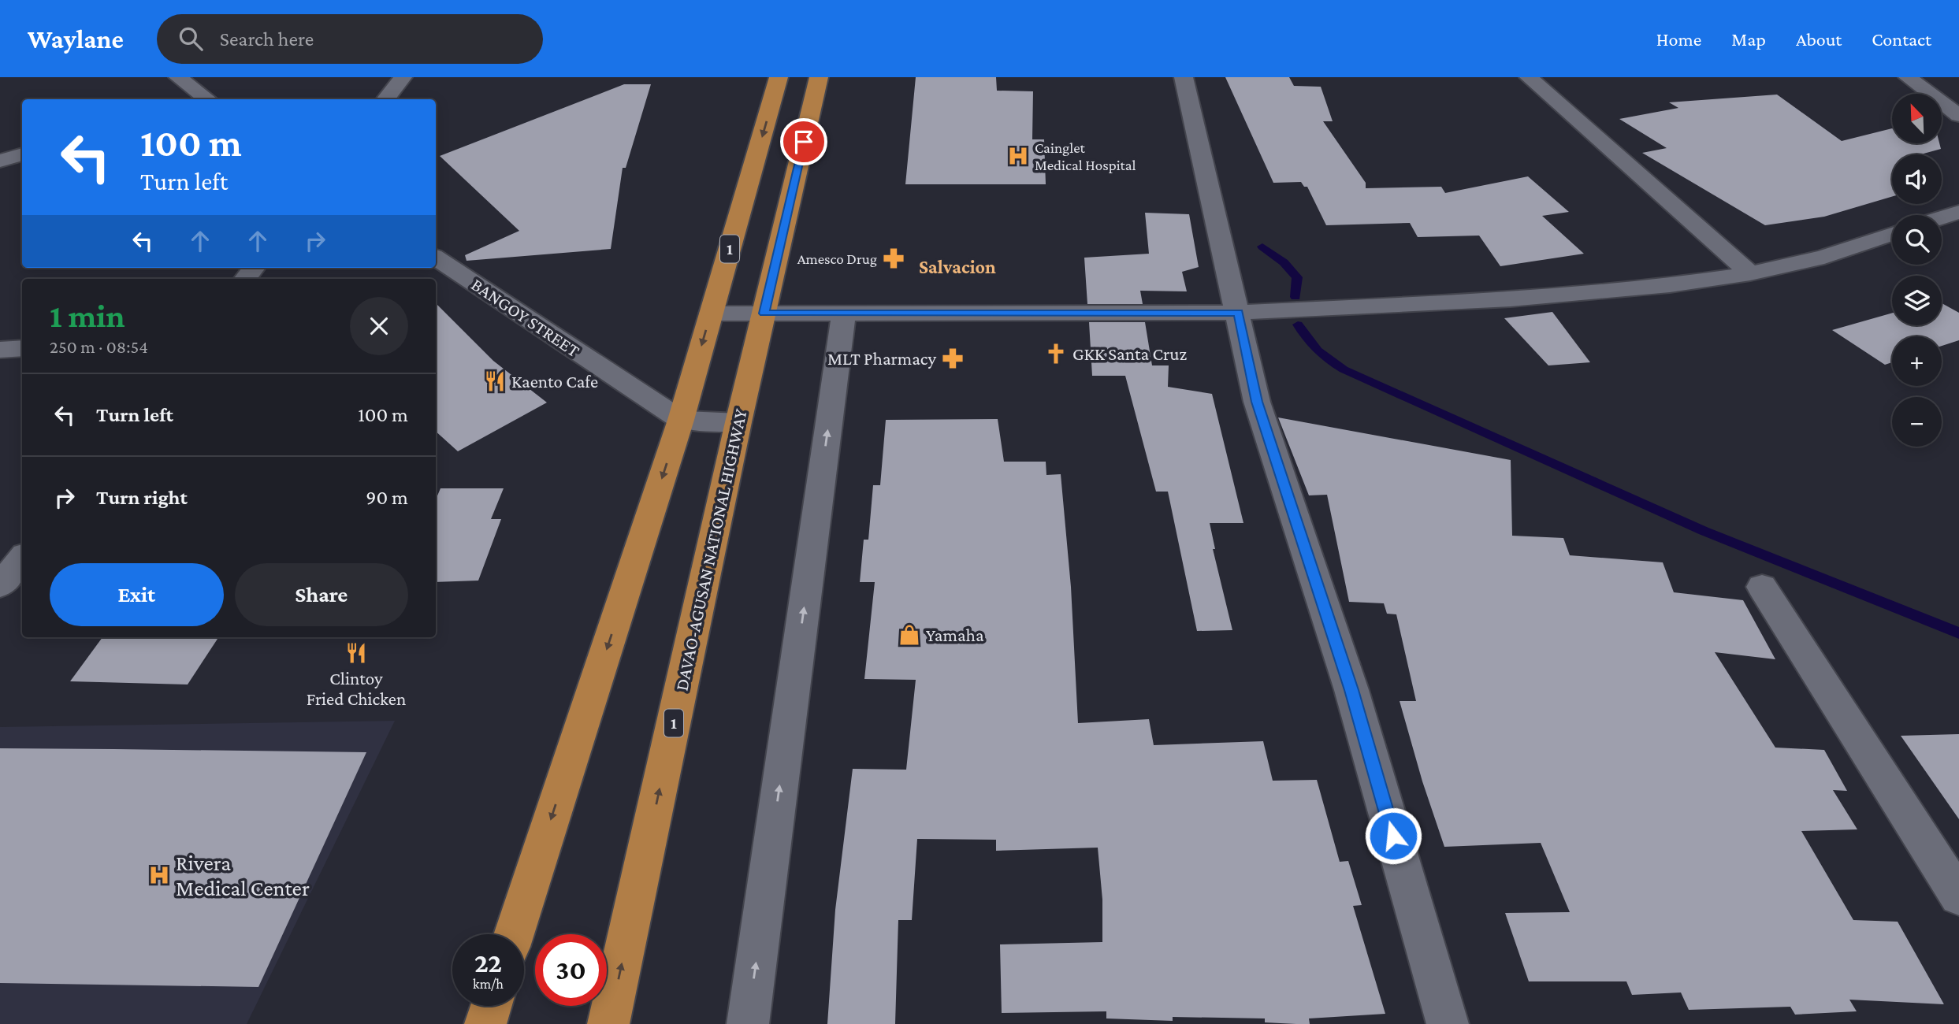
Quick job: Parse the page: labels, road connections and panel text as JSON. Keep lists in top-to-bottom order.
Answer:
{
  "streets": {
    "highway": ["1", "DAVAO-AGUSAN NATIONAL HIGHWAY"],
    "street": ["BANGOY STREET"]
  },
  "crossings": [
    ["1", "BANGOY STREET"]
  ],
  "districts": ["Salvacion"],
  "places": {
    "hospital": ["Cainglet Medical Hospital", "Rivera Medical Center"],
    "pharmacy": ["Amesco Drug", "MLT Pharmacy"],
    "church": ["GKK Santa Cruz"],
    "restaurant": ["Kaento Cafe", "Clintoy Fried Chicken"],
    "shop": ["Yamaha"]
  },
  "north": "top left",
  "page": {
    "header": "Waylane",
    "search": "Search here",
    "nav": [
      "Home",
      "Map",
      "About",
      "Contact"
    ],
    "map_buttons": ["+", "−"],
    "turn": ["100 m", "Turn left"],
    "heading": ["1 min", "250 m · 08:54"],
    "list": [
      {
        "name": "Turn left",
        "value": "100 m"
      },
      {
        "name": "Turn right",
        "value": "90 m"
      }
    ],
    "buttons": ["Exit", "Share"],
    "speed": "22 km/h",
    "limit": "30"
  }
}
